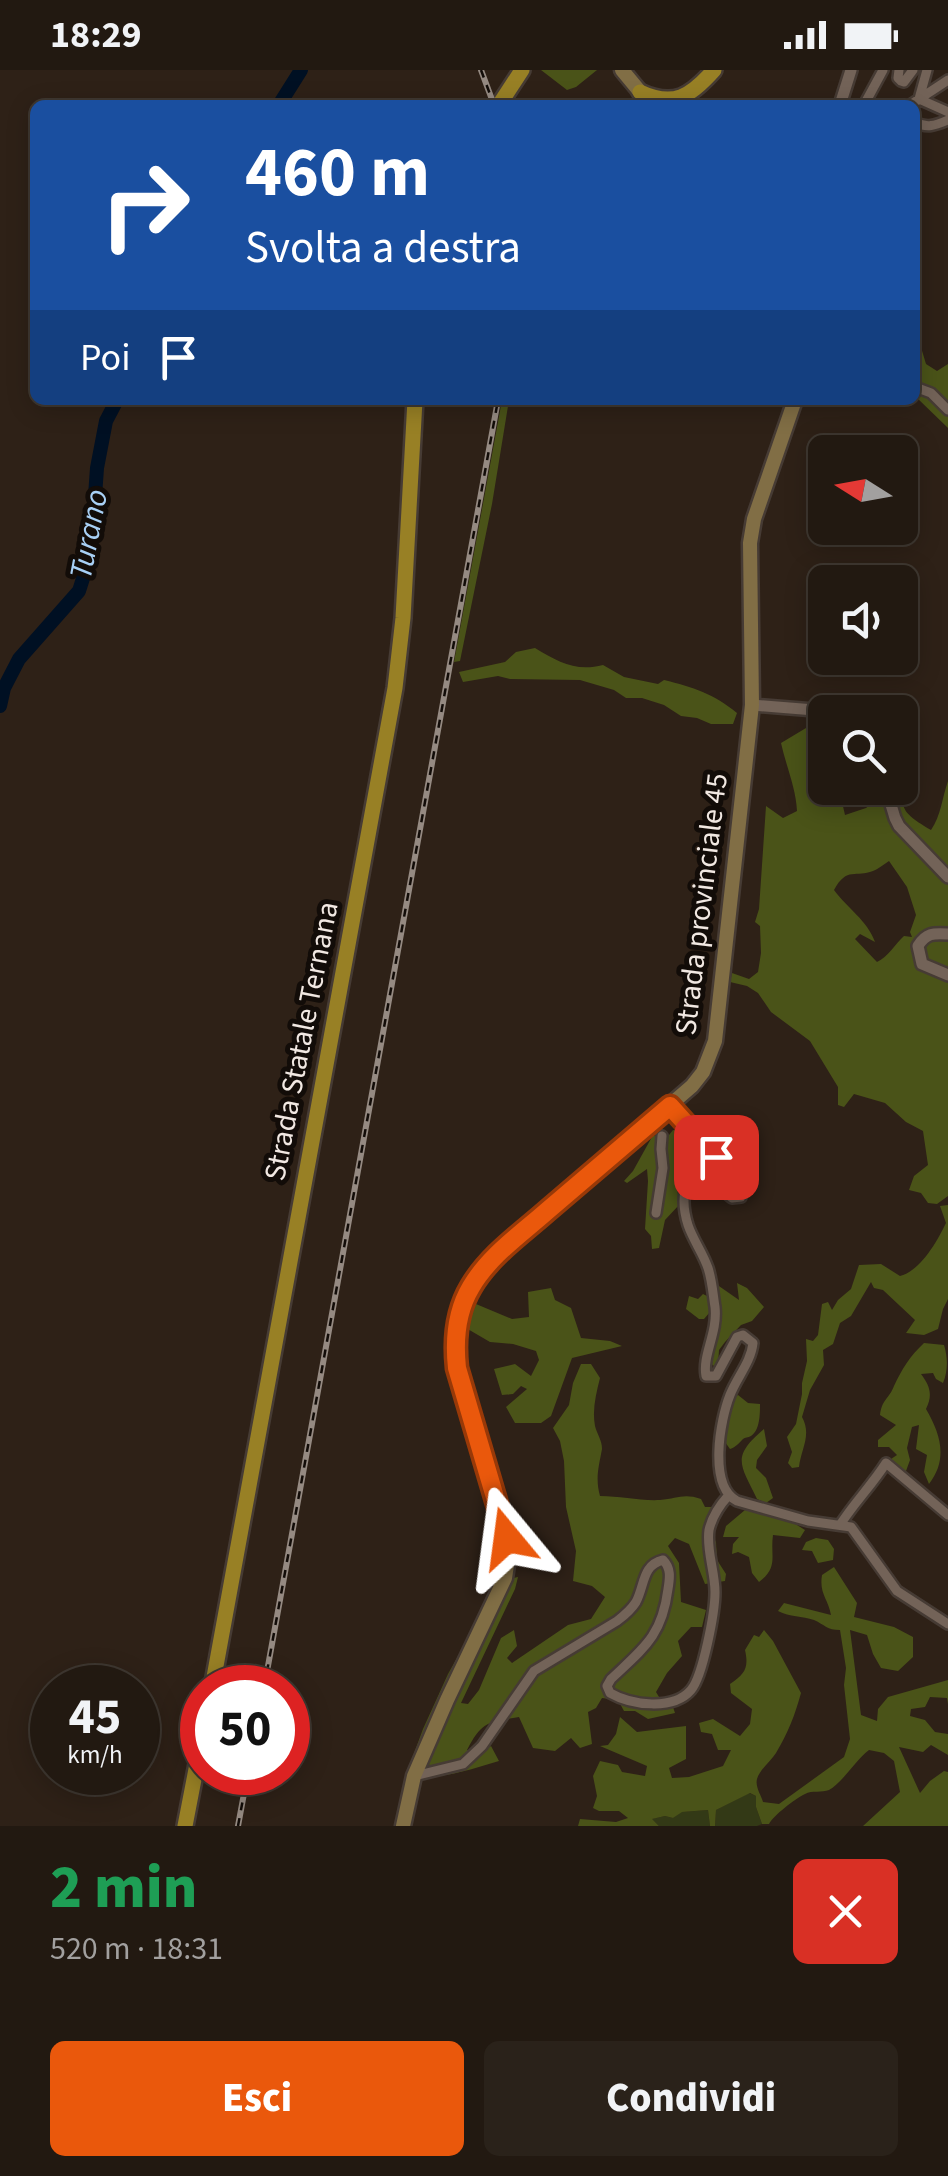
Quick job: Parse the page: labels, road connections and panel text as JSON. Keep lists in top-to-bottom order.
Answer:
{
  "streets": {
    "highway": ["Strada Statale Ternana"],
    "main road": ["Strada provinciale 45"]
  },
  "water": ["Turano"],
  "north": "left",
  "page": {
    "status": "18:29",
    "turn": ["460 m", "Svolta a destra"],
    "then": "Poi",
    "speed": "45 km/h",
    "limit": "50",
    "heading": ["2 min", "520 m · 18:31"],
    "buttons": ["Esci", "Condividi"]
  }
}
